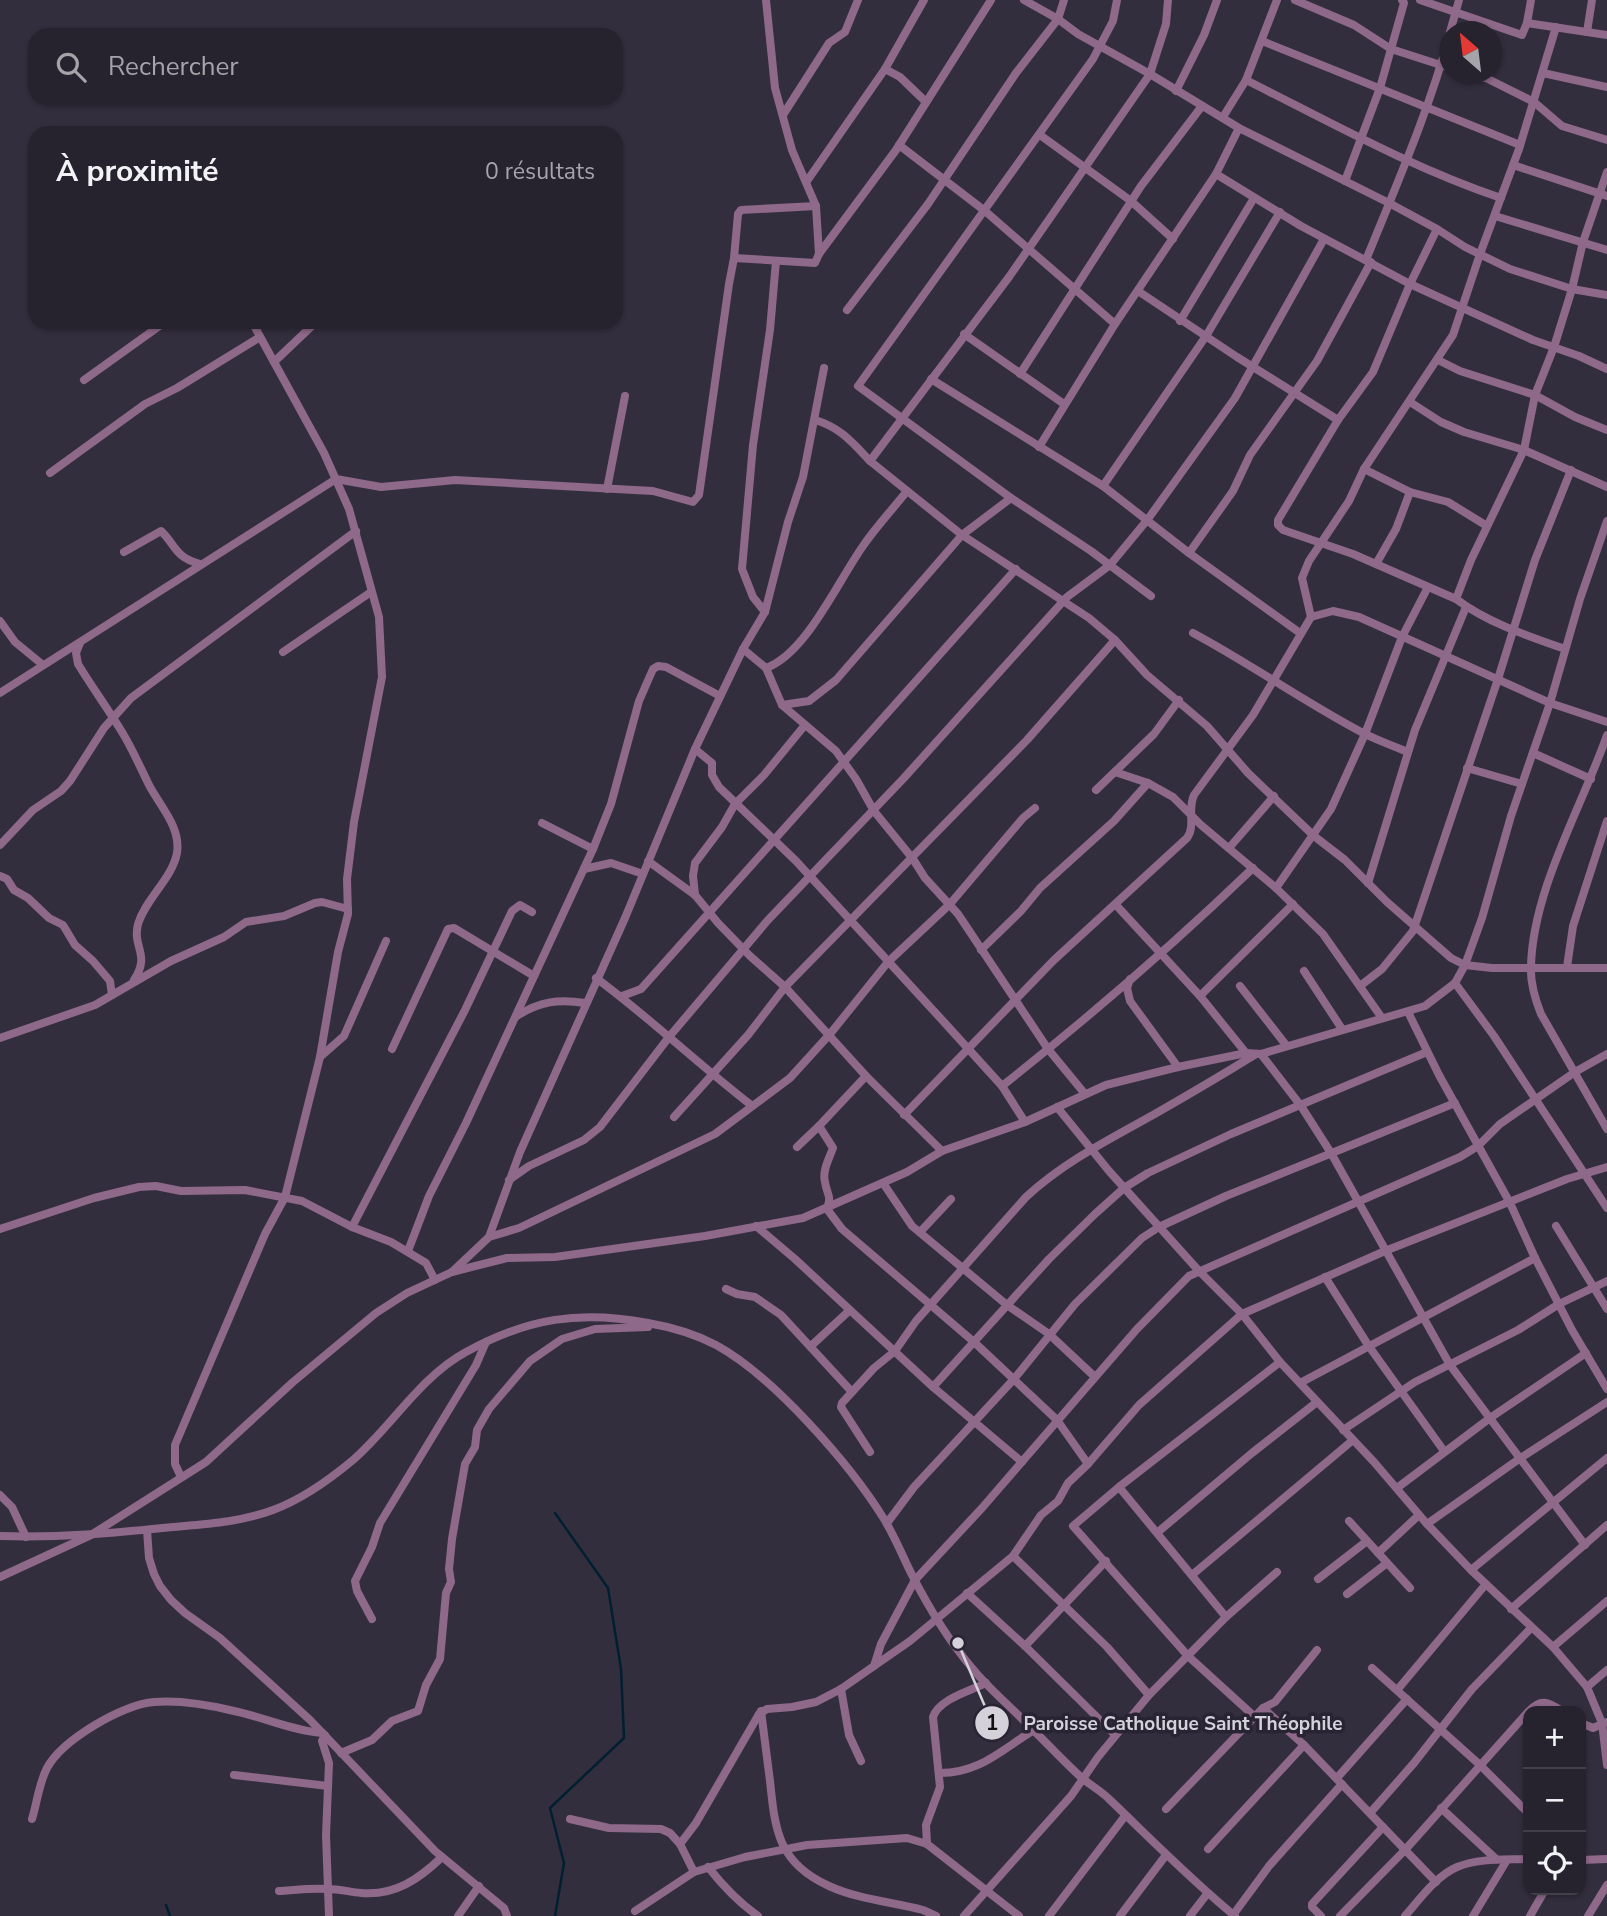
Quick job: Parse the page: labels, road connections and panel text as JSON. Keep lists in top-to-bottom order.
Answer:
{
  "places": ["Paroisse Catholique Saint Théophile"],
  "north": "top left",
  "page": {
    "search": "Rechercher",
    "heading": ["À proximité", "0 résultats"],
    "map_buttons": ["+", "−"]
  }
}
